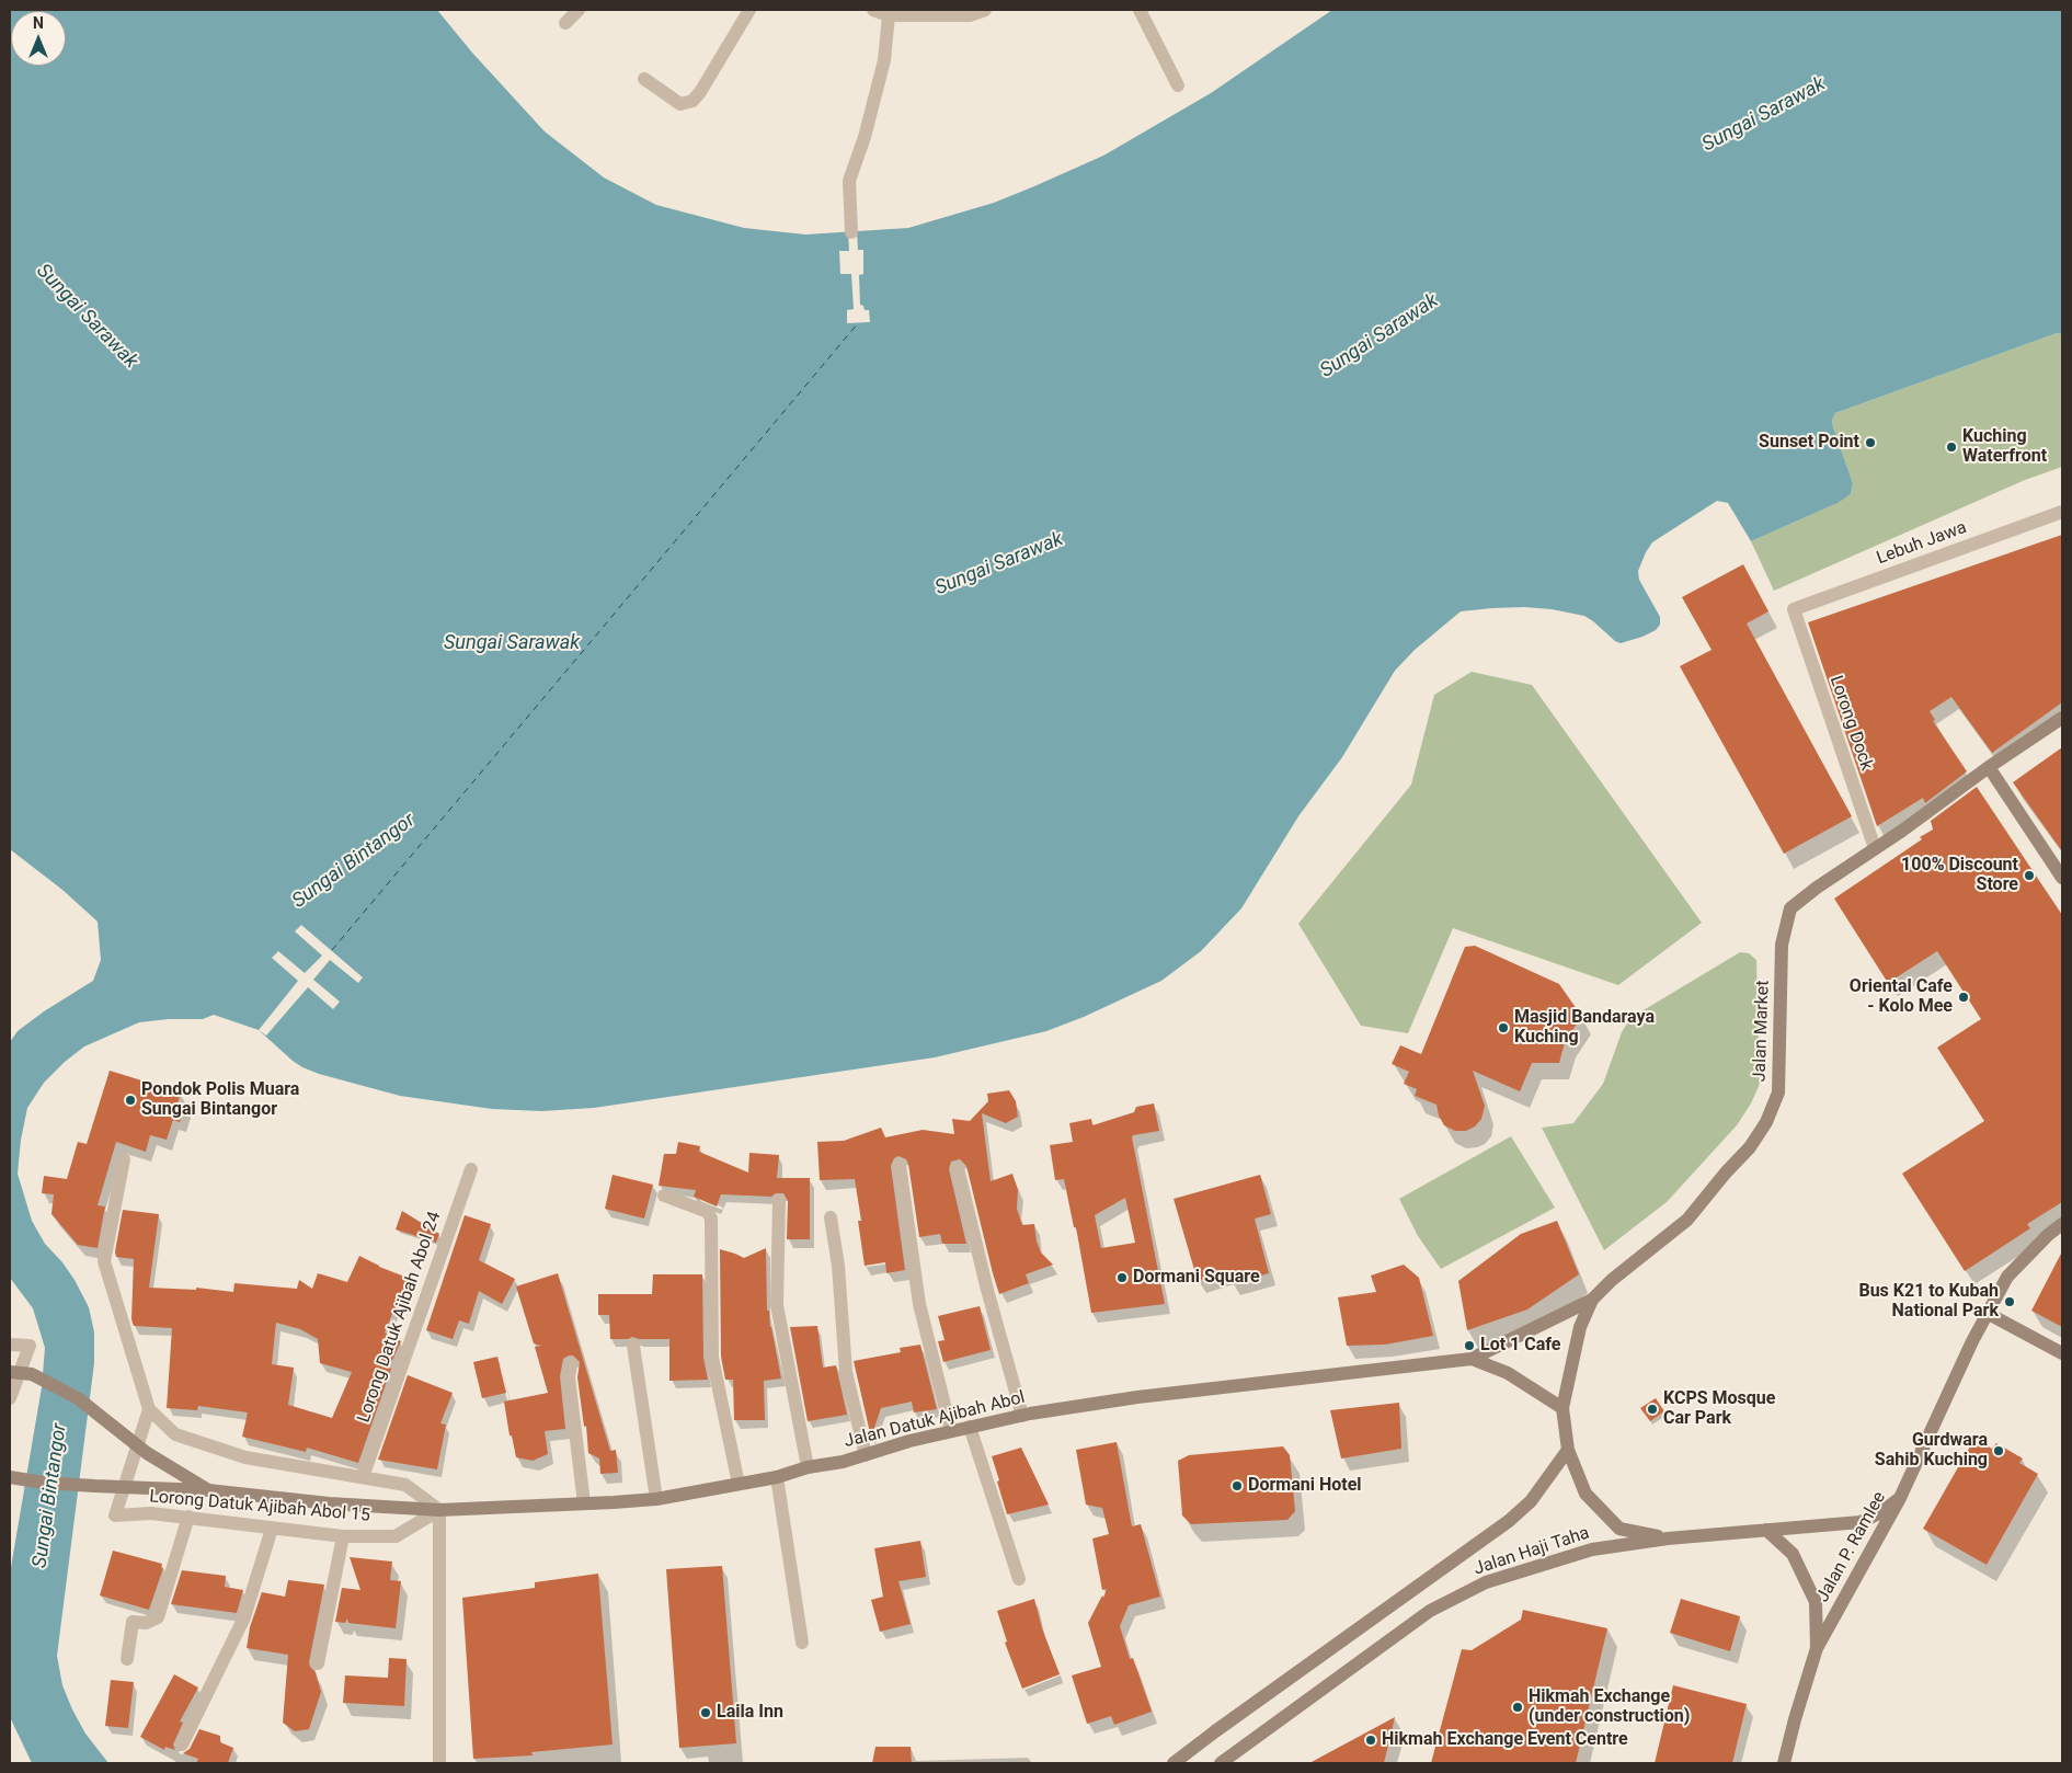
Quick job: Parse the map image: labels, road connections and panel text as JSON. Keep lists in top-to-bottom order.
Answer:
{
  "streets": {
    "main road": [
      "Jalan Market",
      "Jalan Datuk Ajibah Abol",
      "Jalan P. Ramlee",
      "Jalan Haji Taha"
    ],
    "street": [
      "Lebuh Jawa",
      "Lorong Dock",
      "Lorong Datuk Ajibah Abol 24",
      "Lorong Datuk Ajibah Abol 15"
    ]
  },
  "crossings": [
    ["Lebuh Jawa", "Lorong Dock"],
    ["Lorong Dock", "Jalan Market"],
    ["Jalan Market", "Jalan Datuk Ajibah Abol"],
    ["Jalan Datuk Ajibah Abol", "Lorong Datuk Ajibah Abol 15"],
    ["Jalan P. Ramlee", "Jalan Haji Taha"]
  ],
  "water": ["Sungai Sarawak", "Sungai Bintangor"],
  "places": [
    "Sunset Point",
    "Kuching Waterfront",
    "100% Discount Store",
    "Oriental Cafe - Kolo Mee",
    "Masjid Bandaraya Kuching",
    "Pondok Polis Muara Sungai Bintangor",
    "Dormani Square",
    "Bus K21 to Kubah National Park",
    "Lot 1 Cafe",
    "KCPS Mosque Car Park",
    "Gurdwara Sahib Kuching",
    "Dormani Hotel",
    "Hikmah Exchange (under construction)",
    "Laila Inn",
    "Hikmah Exchange Event Centre"
  ],
  "north": "top"
}
